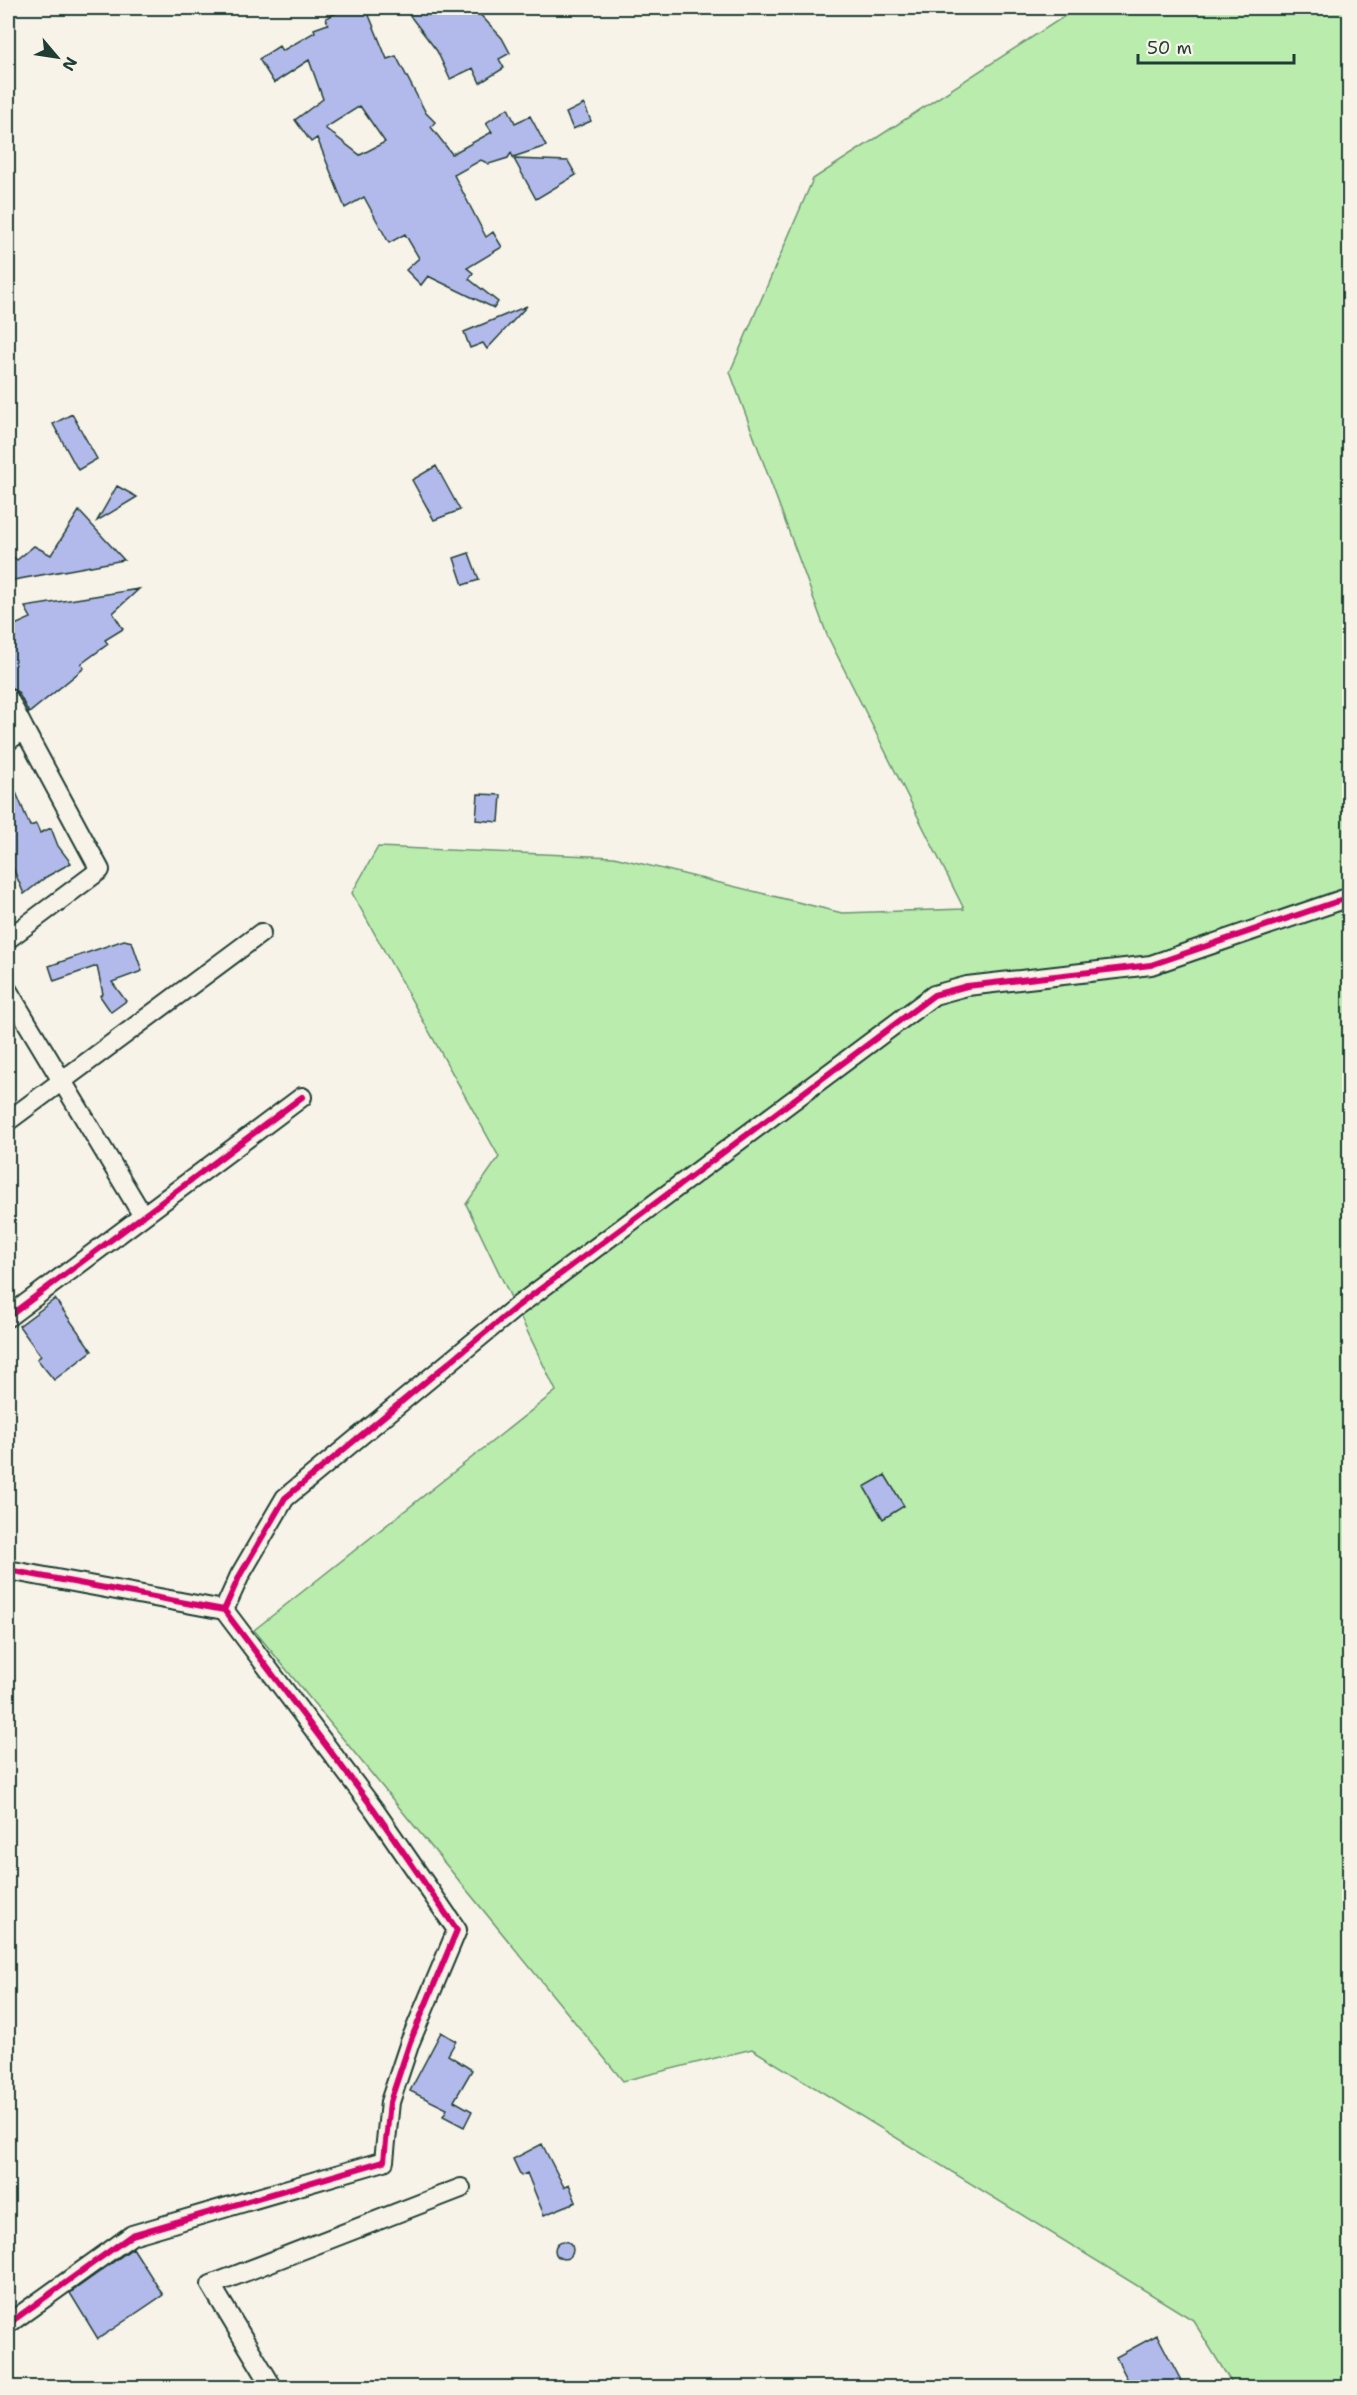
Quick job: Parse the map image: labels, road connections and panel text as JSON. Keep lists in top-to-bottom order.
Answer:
{
  "scale_bar": "50 m",
  "north": "bottom right"
}
